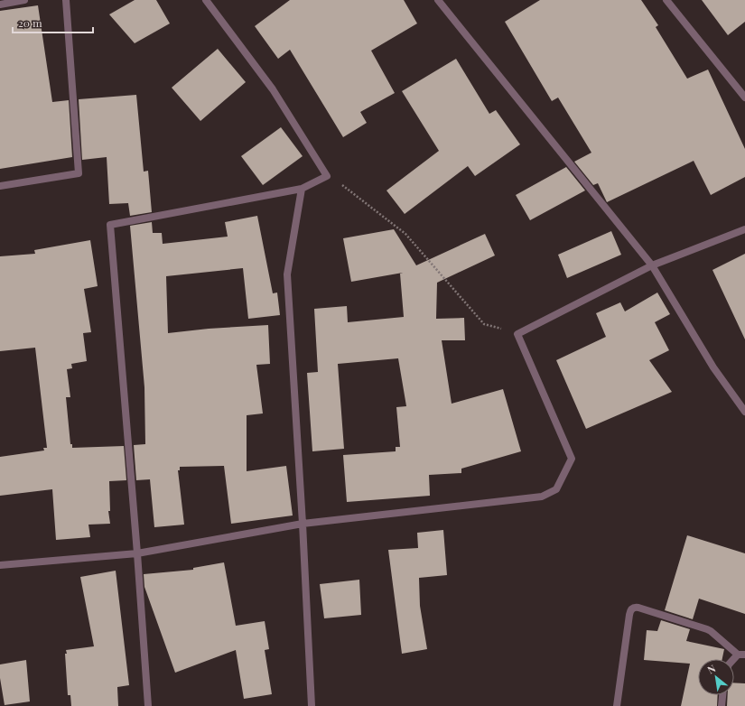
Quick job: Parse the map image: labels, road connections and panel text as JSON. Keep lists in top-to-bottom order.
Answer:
{
  "scale_bar": "20 m",
  "north": "top left"
}
